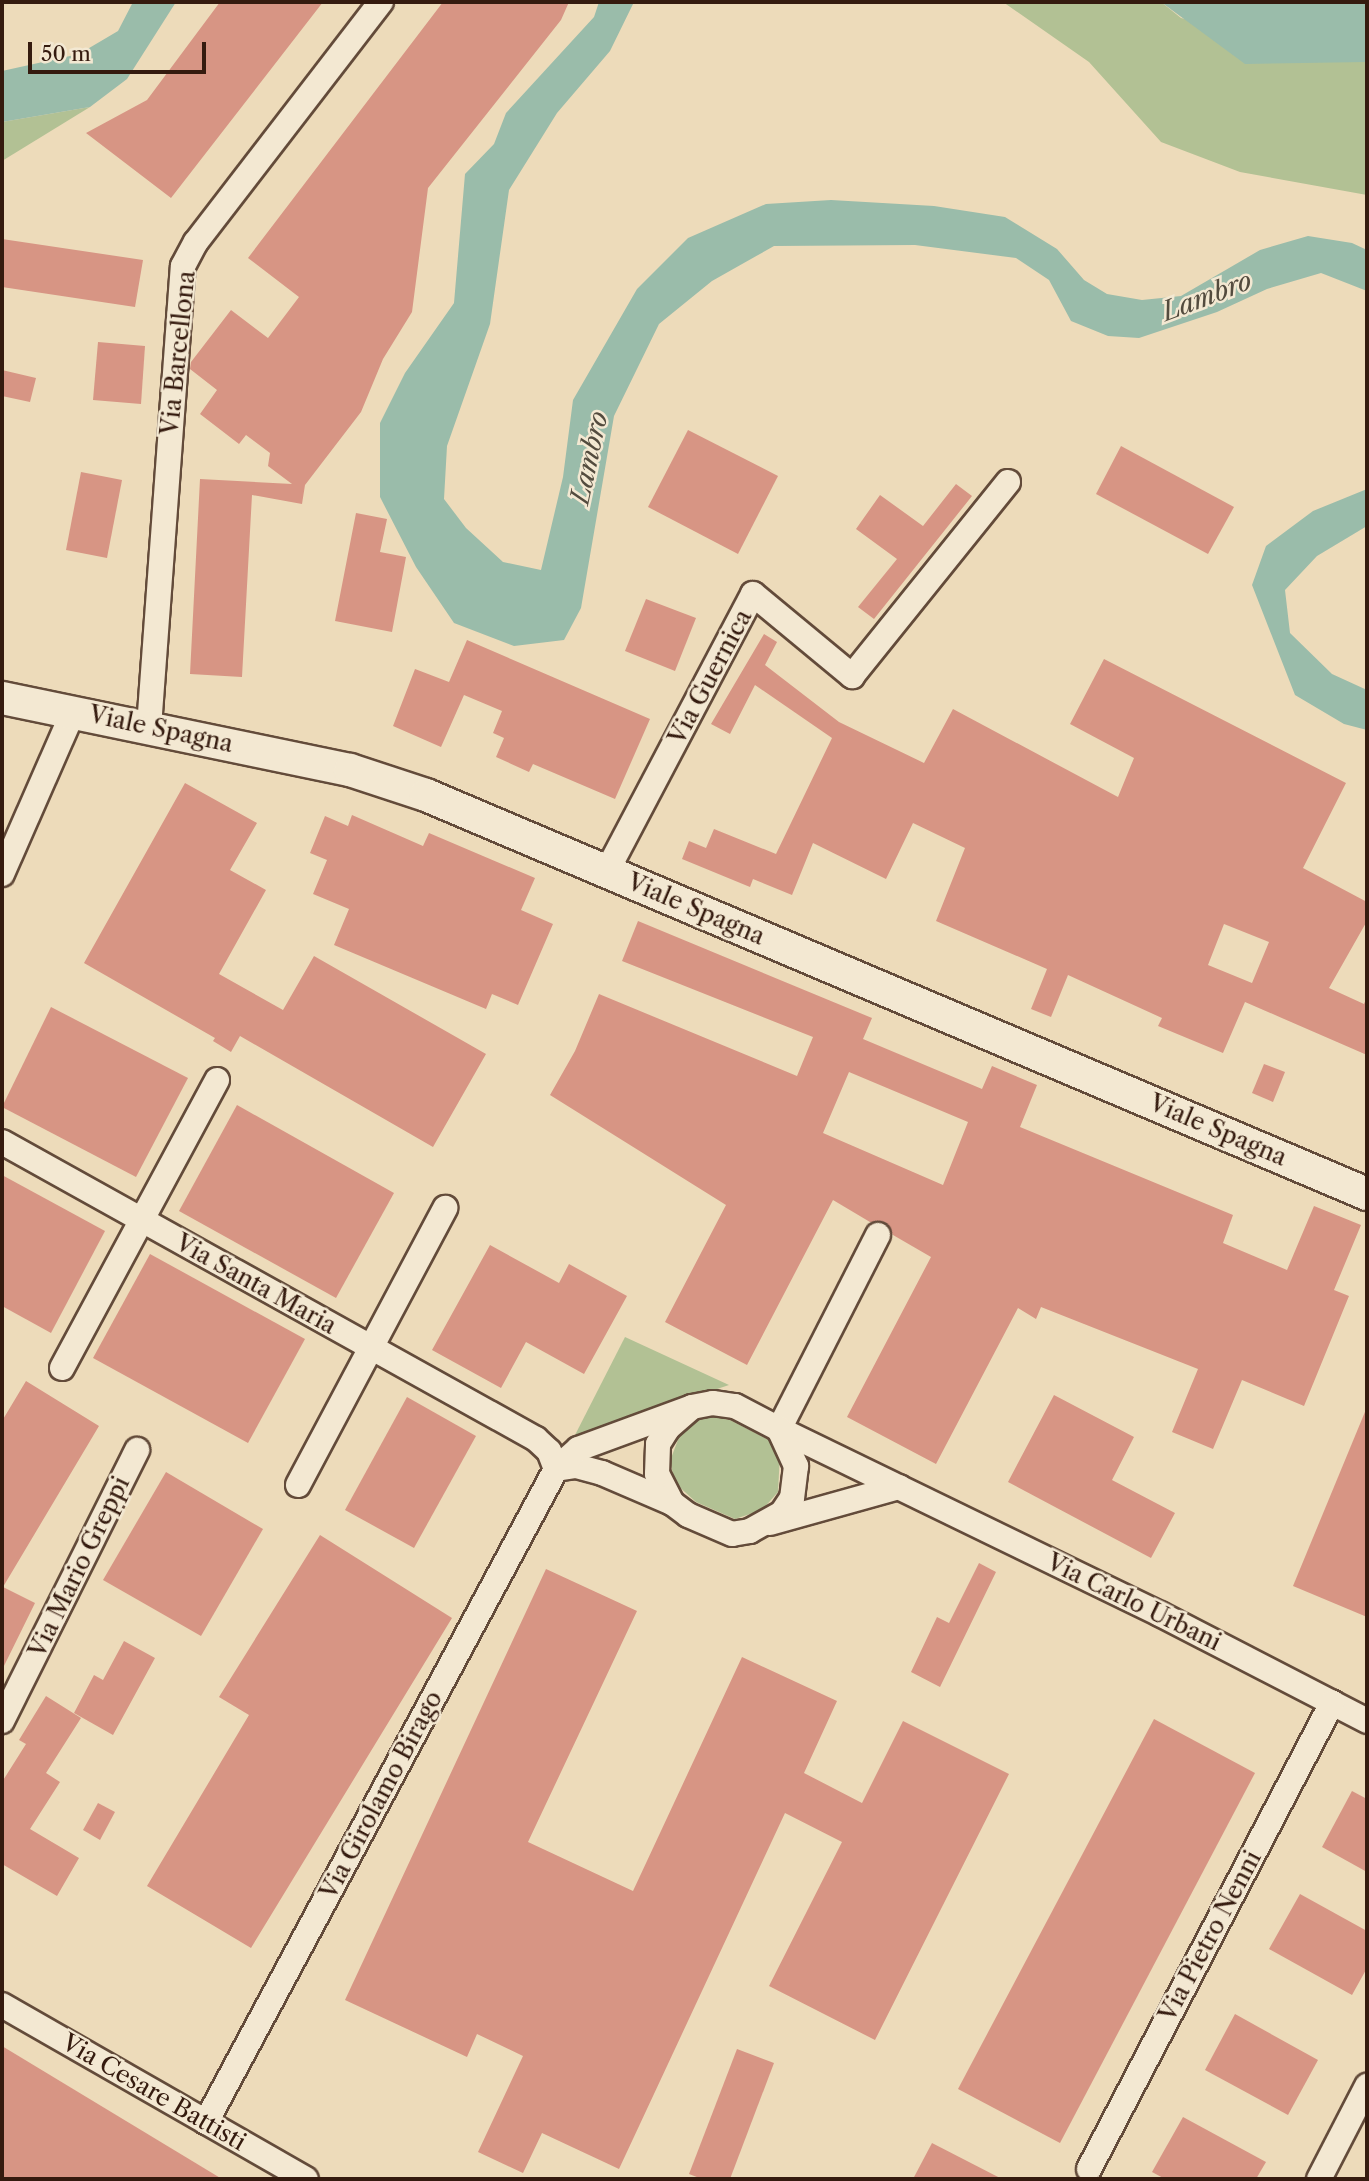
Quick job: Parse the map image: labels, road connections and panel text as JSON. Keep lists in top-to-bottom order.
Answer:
{
  "streets": {
    "street": [
      "Via Barcellona",
      "Via Guernica",
      "Viale Spagna",
      "Via Santa Maria",
      "Via Mario Greppi",
      "Via Carlo Urbani",
      "Via Girolamo Birago",
      "Via Pietro Nenni",
      "Via Cesare Battisti"
    ]
  },
  "crossings": [
    ["Via Barcellona", "Viale Spagna"],
    ["Via Guernica", "Viale Spagna"],
    ["Via Santa Maria", "Via Girolamo Birago"],
    ["Via Carlo Urbani", "Via Girolamo Birago"],
    ["Via Carlo Urbani", "Via Pietro Nenni"],
    ["Via Girolamo Birago", "Via Cesare Battisti"]
  ],
  "water": ["Lambro"],
  "scale_bar": "50 m"
}
